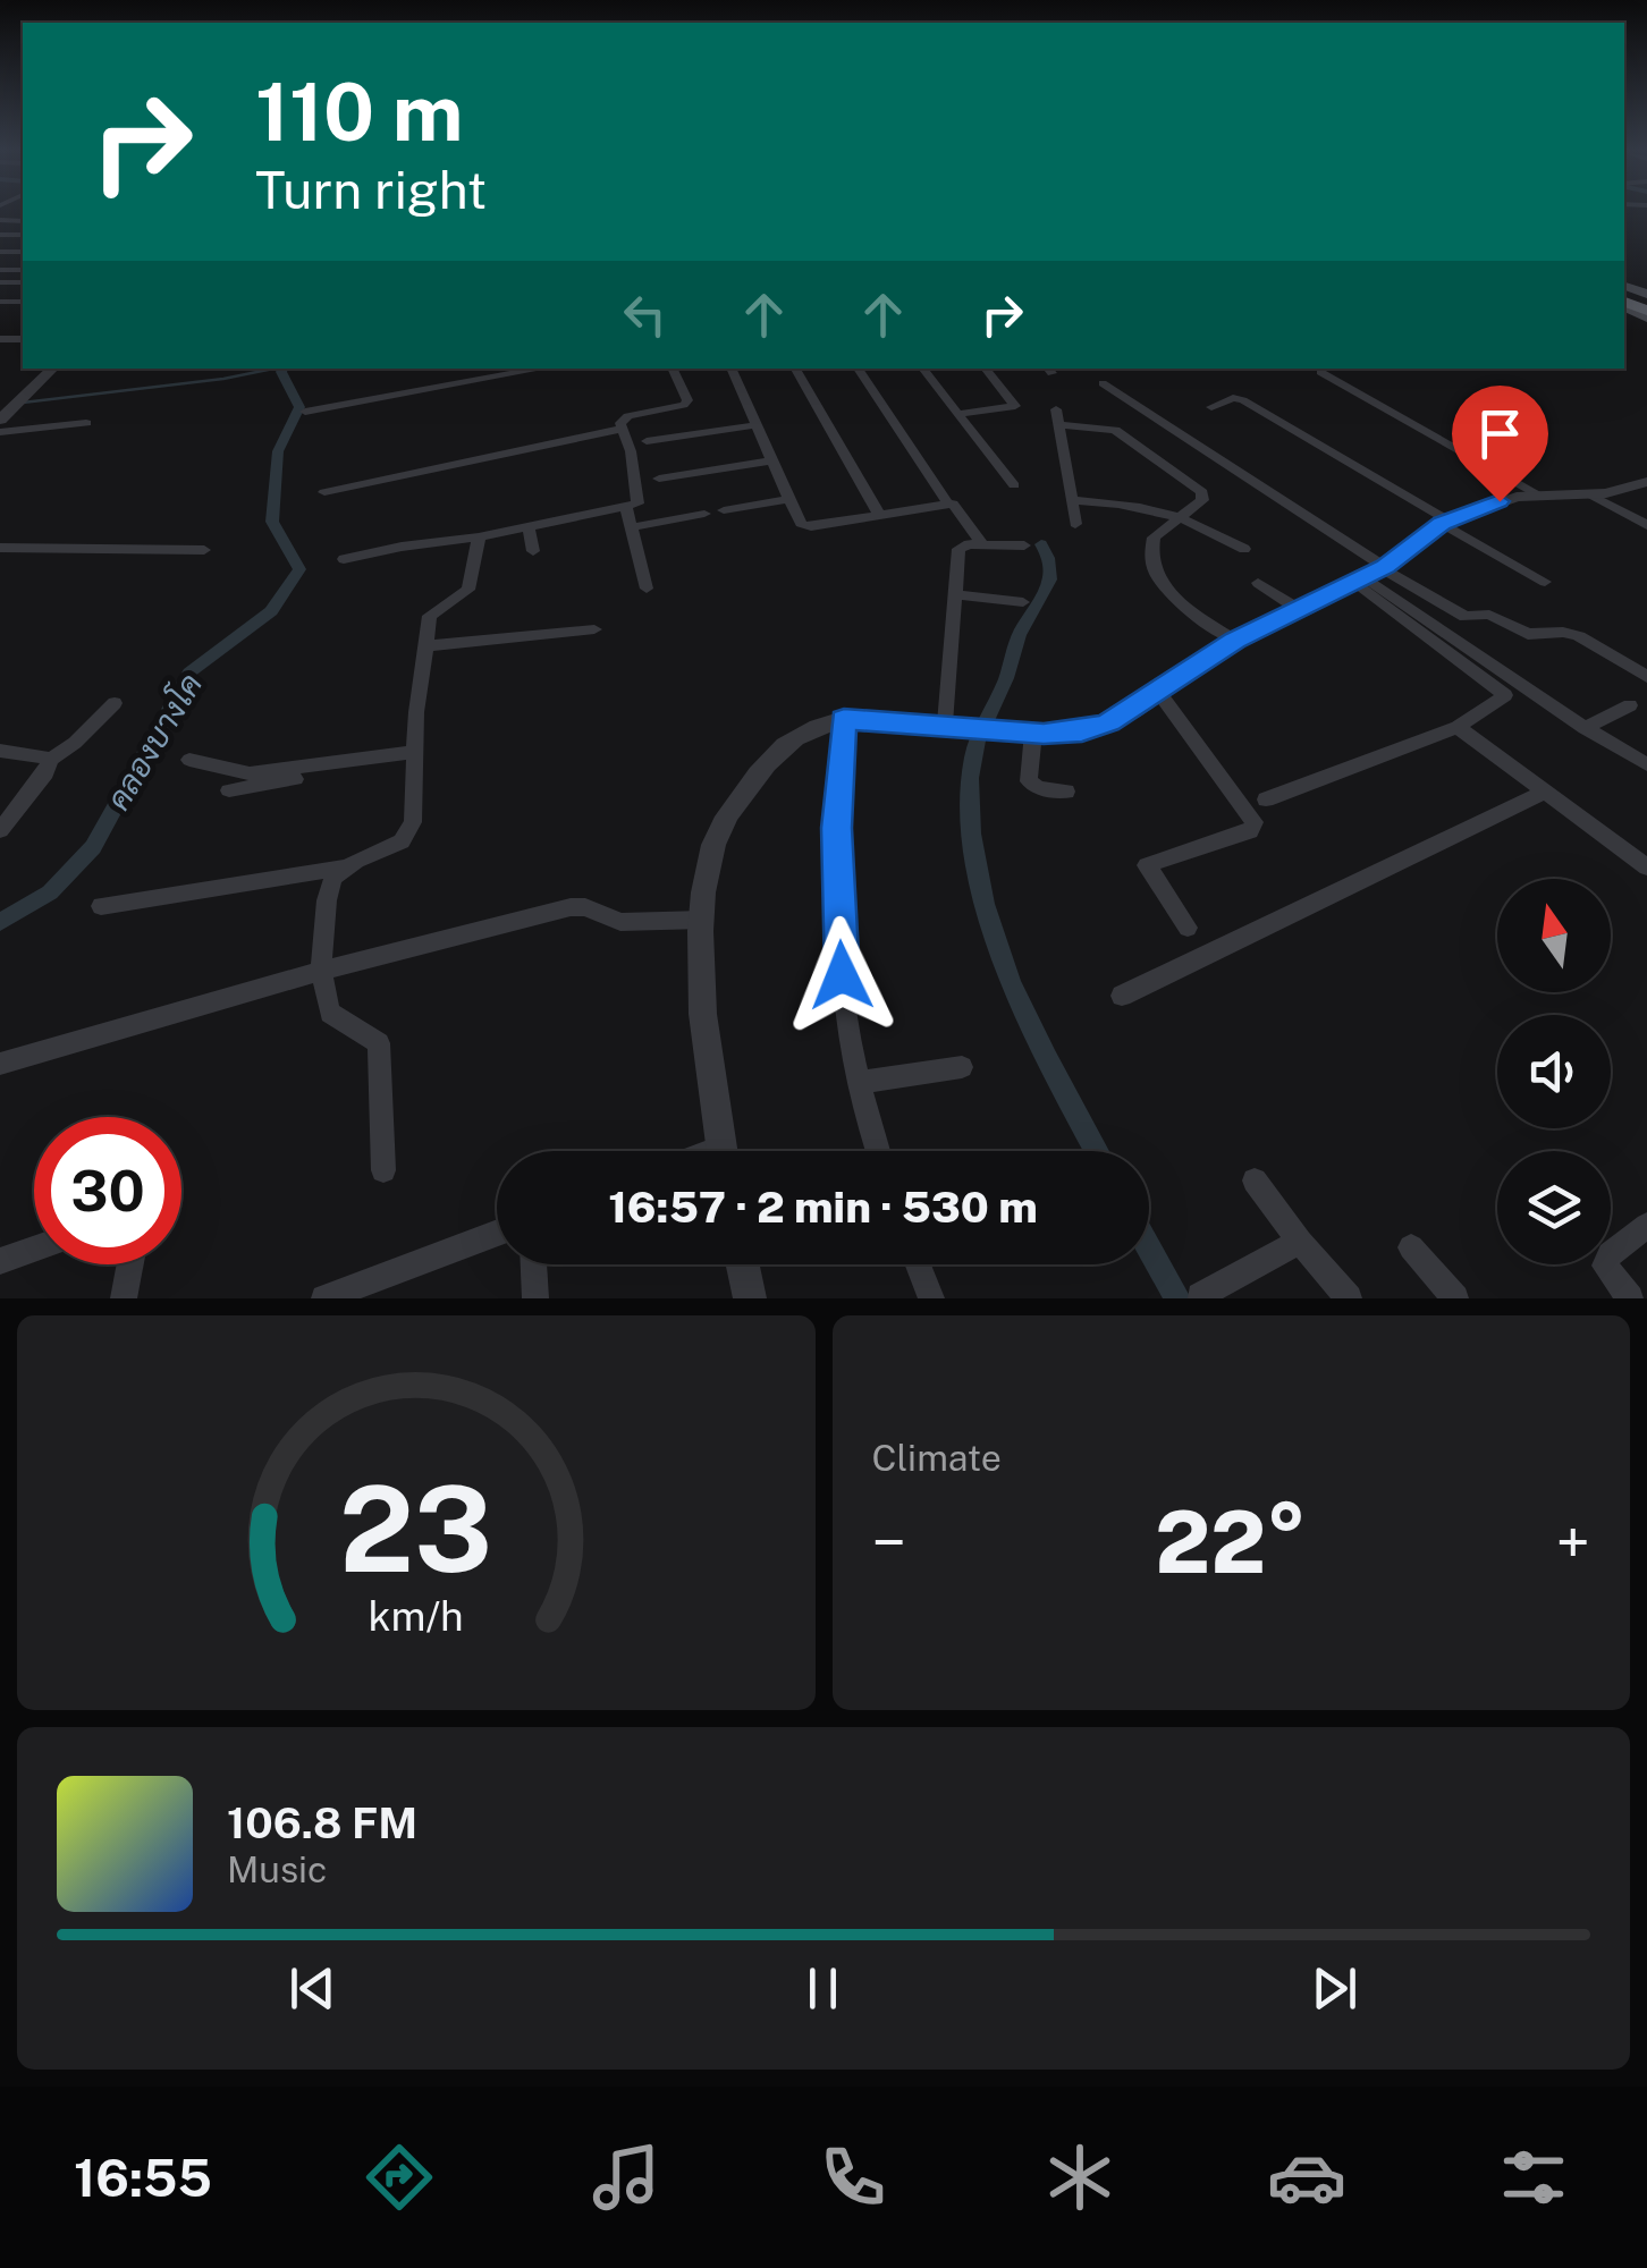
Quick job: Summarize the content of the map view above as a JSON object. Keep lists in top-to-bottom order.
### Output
{
  "water": ["คลองบางโค"],
  "north": "top",
  "page": {
    "turn": ["110 m", "Turn right"],
    "limit": "30",
    "trip": "16:57 · 2 min · 530 m",
    "tile": "Climate",
    "heat": ["−", "22°", "+"],
    "song": ["106.8 FM", "Music"],
    "tabs": "16:55",
    "gauge": ["23", "km/h"]
  }
}
